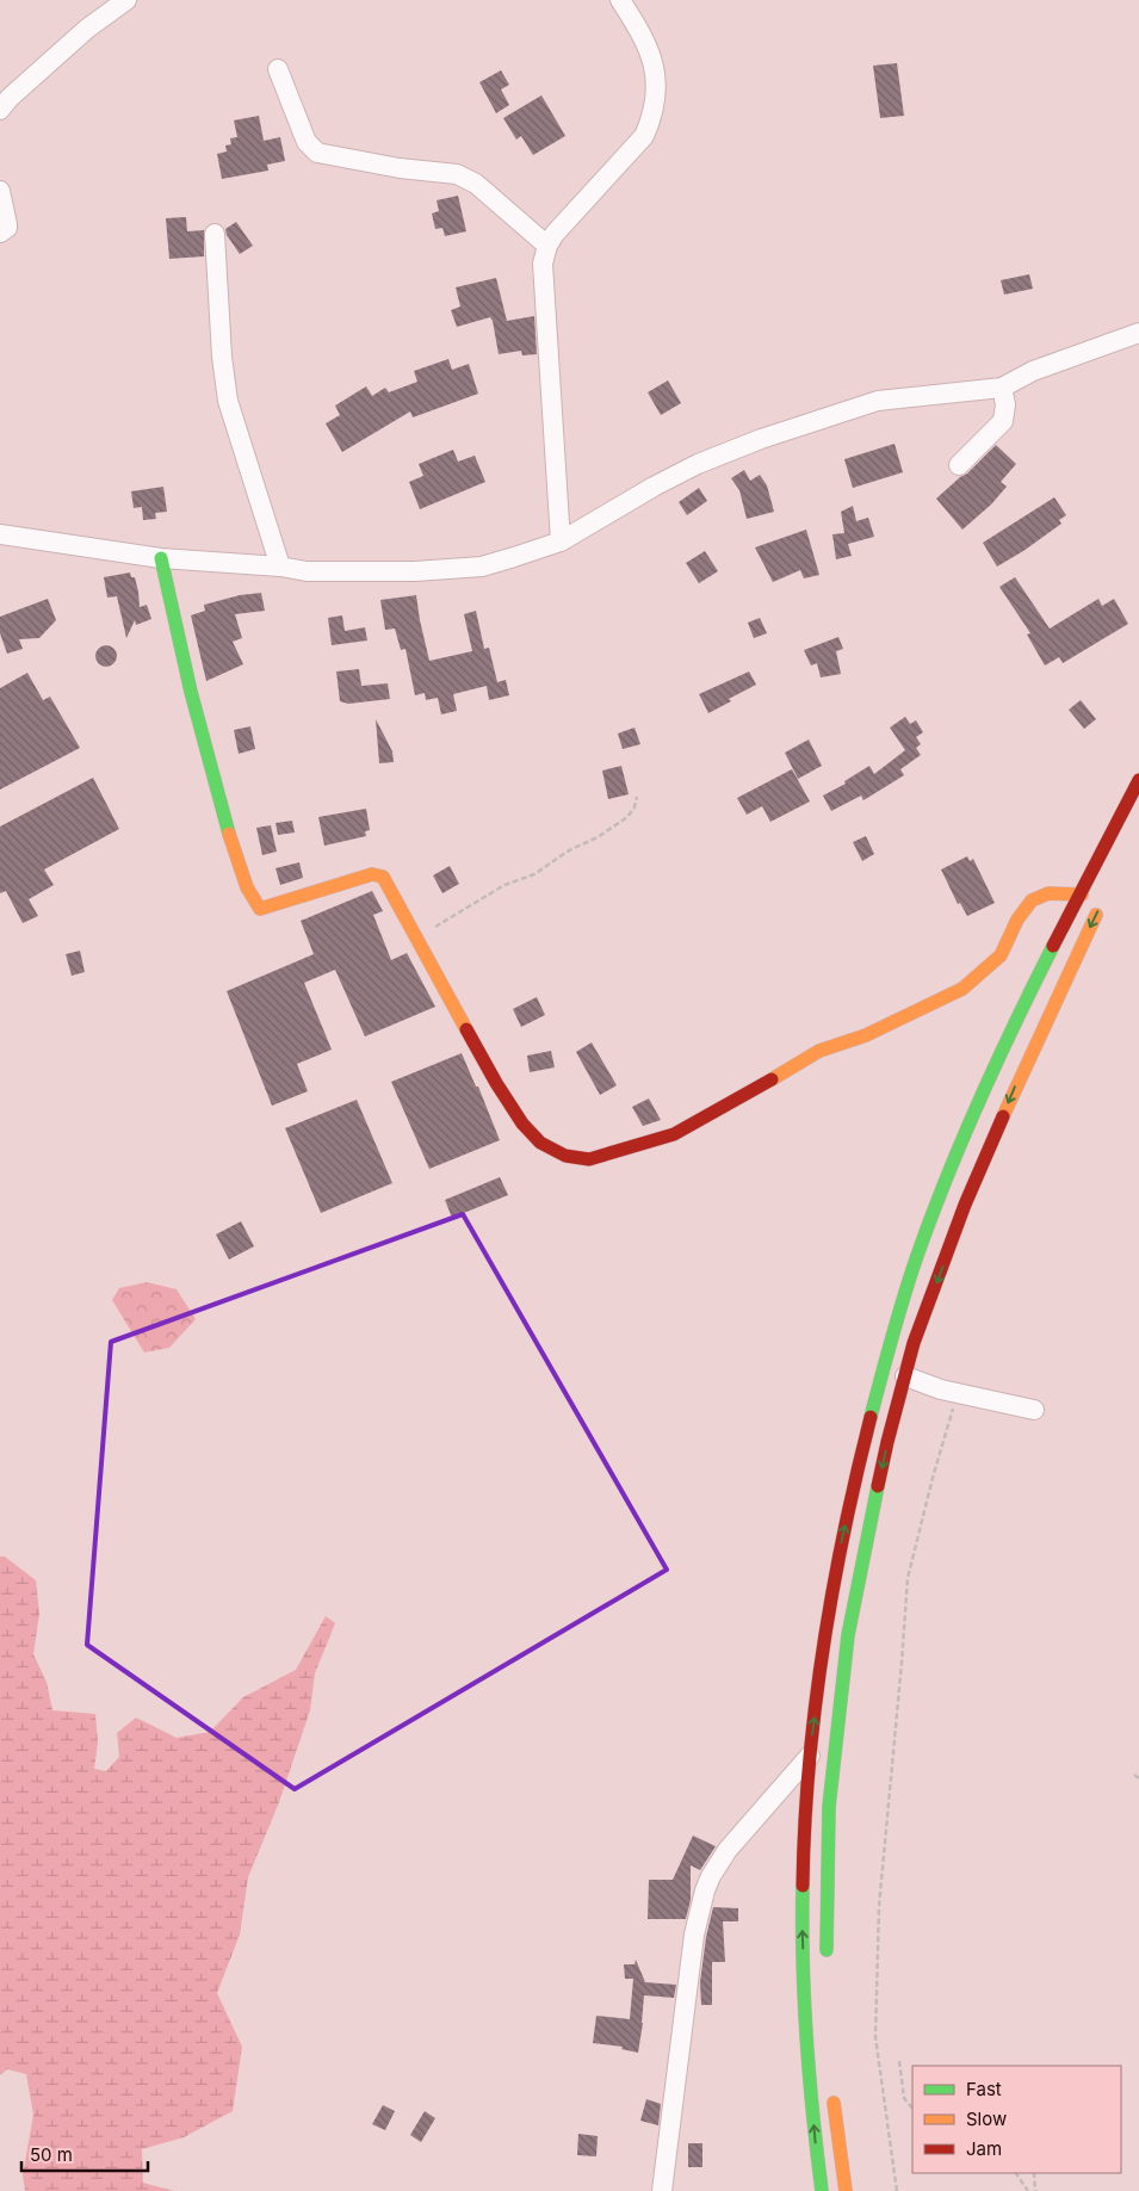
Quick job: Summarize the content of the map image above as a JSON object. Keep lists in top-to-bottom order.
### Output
{
  "legend": ["Fast", "Slow", "Jam"],
  "scale_bar": "50 m"
}
